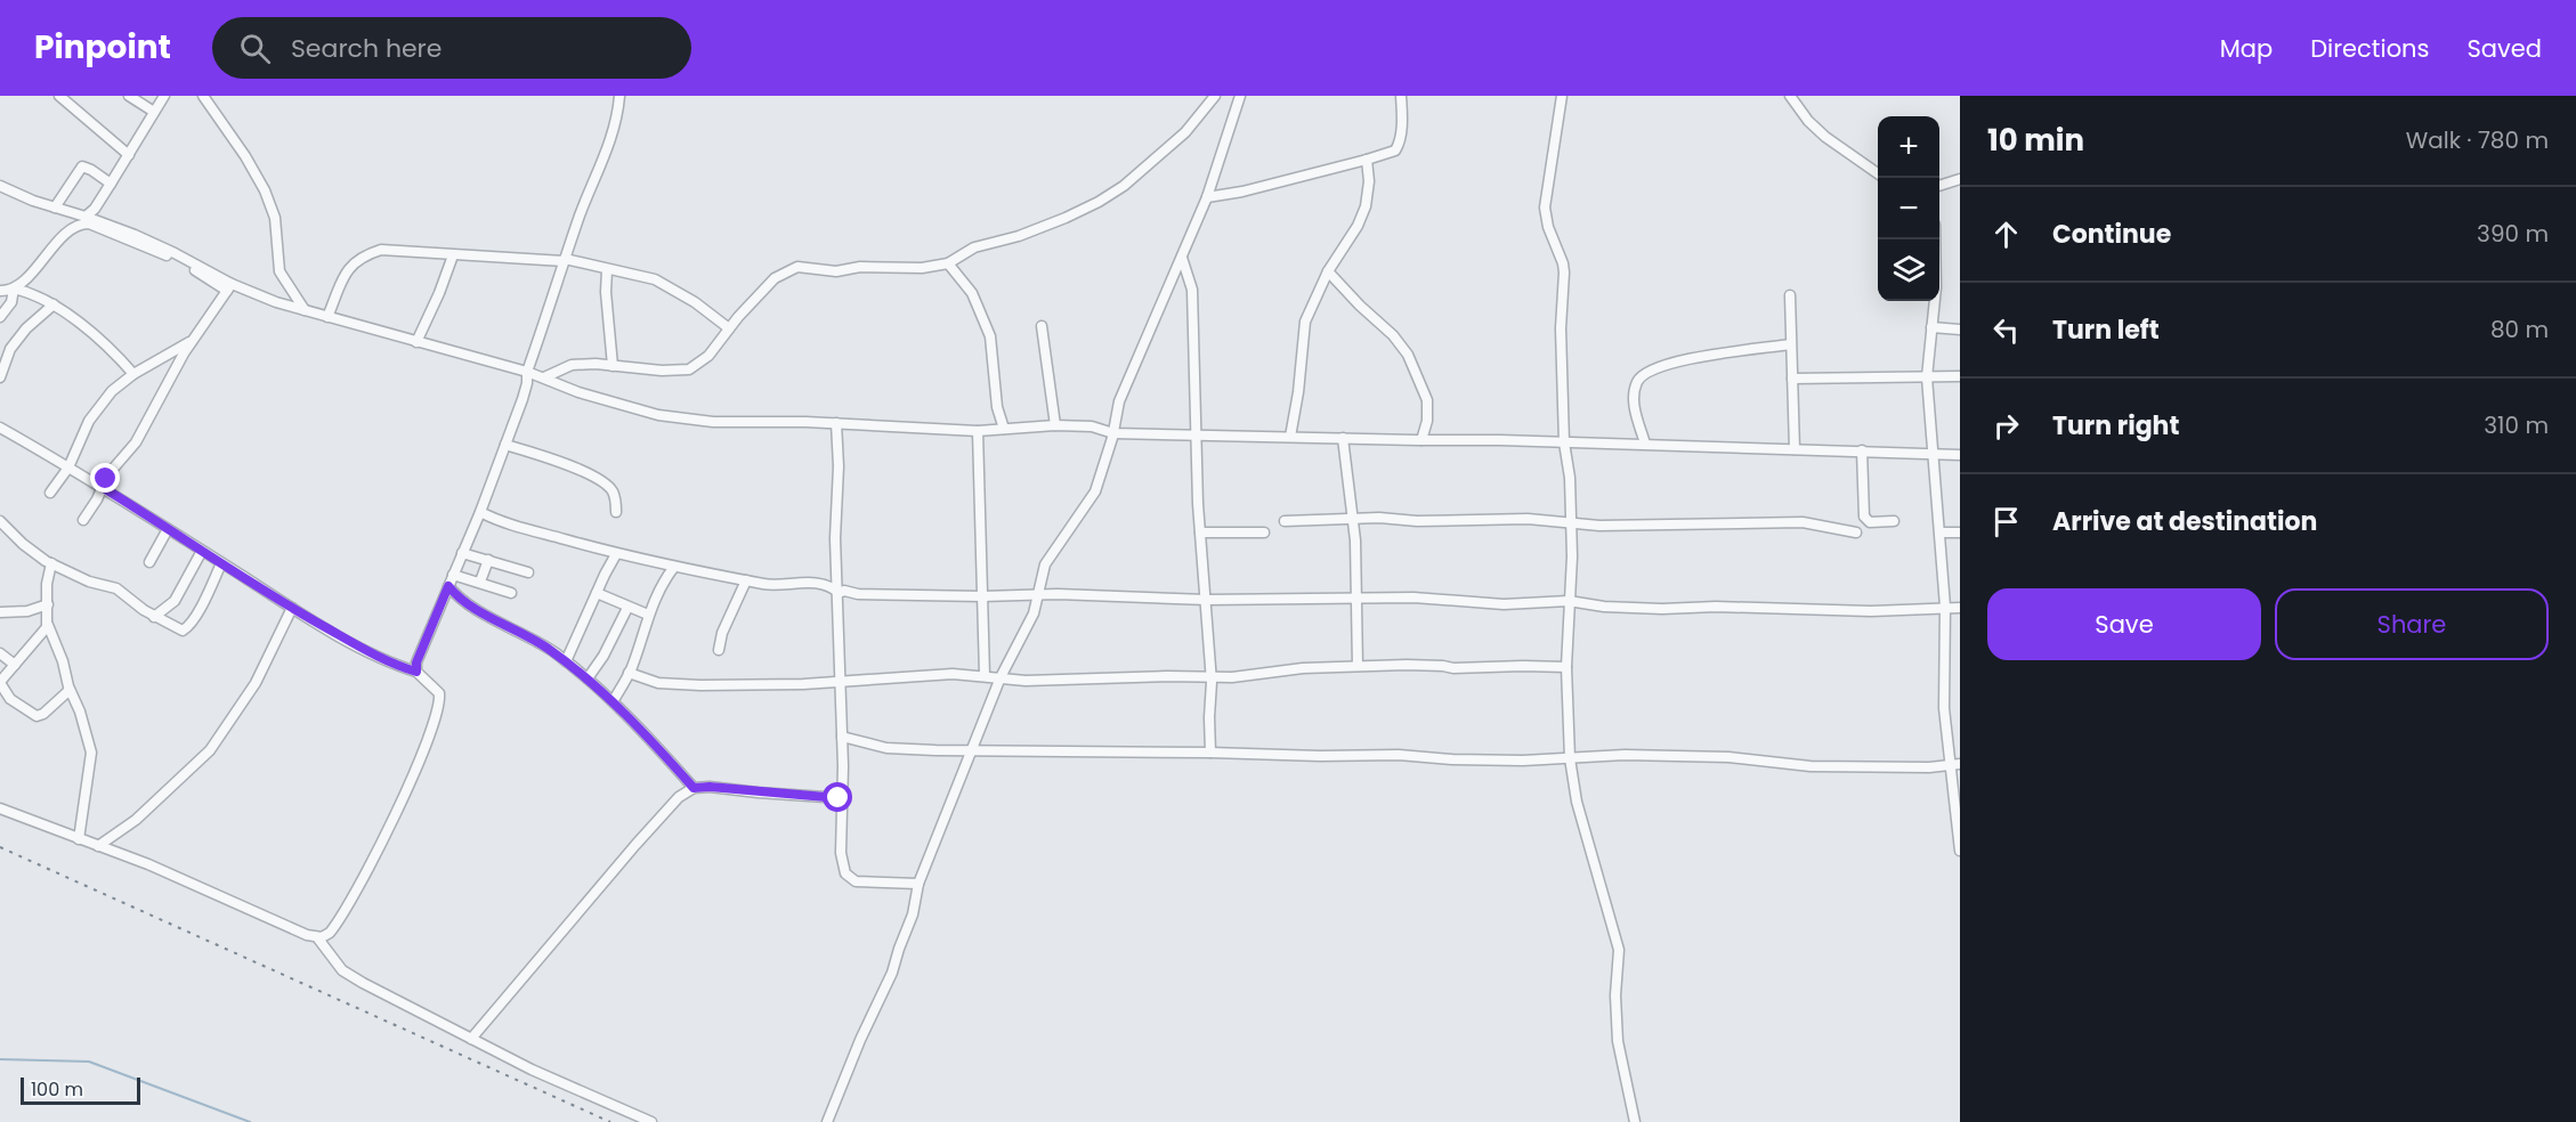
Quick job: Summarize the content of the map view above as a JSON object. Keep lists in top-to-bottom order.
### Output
{
  "scale_bar": "100 m",
  "page": {
    "header": "Pinpoint",
    "search": "Search here",
    "nav": ["Map", "Directions", "Saved"],
    "heading": ["10 min", "Walk · 780 m"],
    "map_buttons": ["+", "−"],
    "list": [
      ["Continue", "390 m"],
      ["Turn left", "80 m"],
      ["Turn right", "310 m"],
      "Arrive at destination"
    ],
    "buttons": ["Save", "Share"],
    "scale": "100 m"
  }
}
